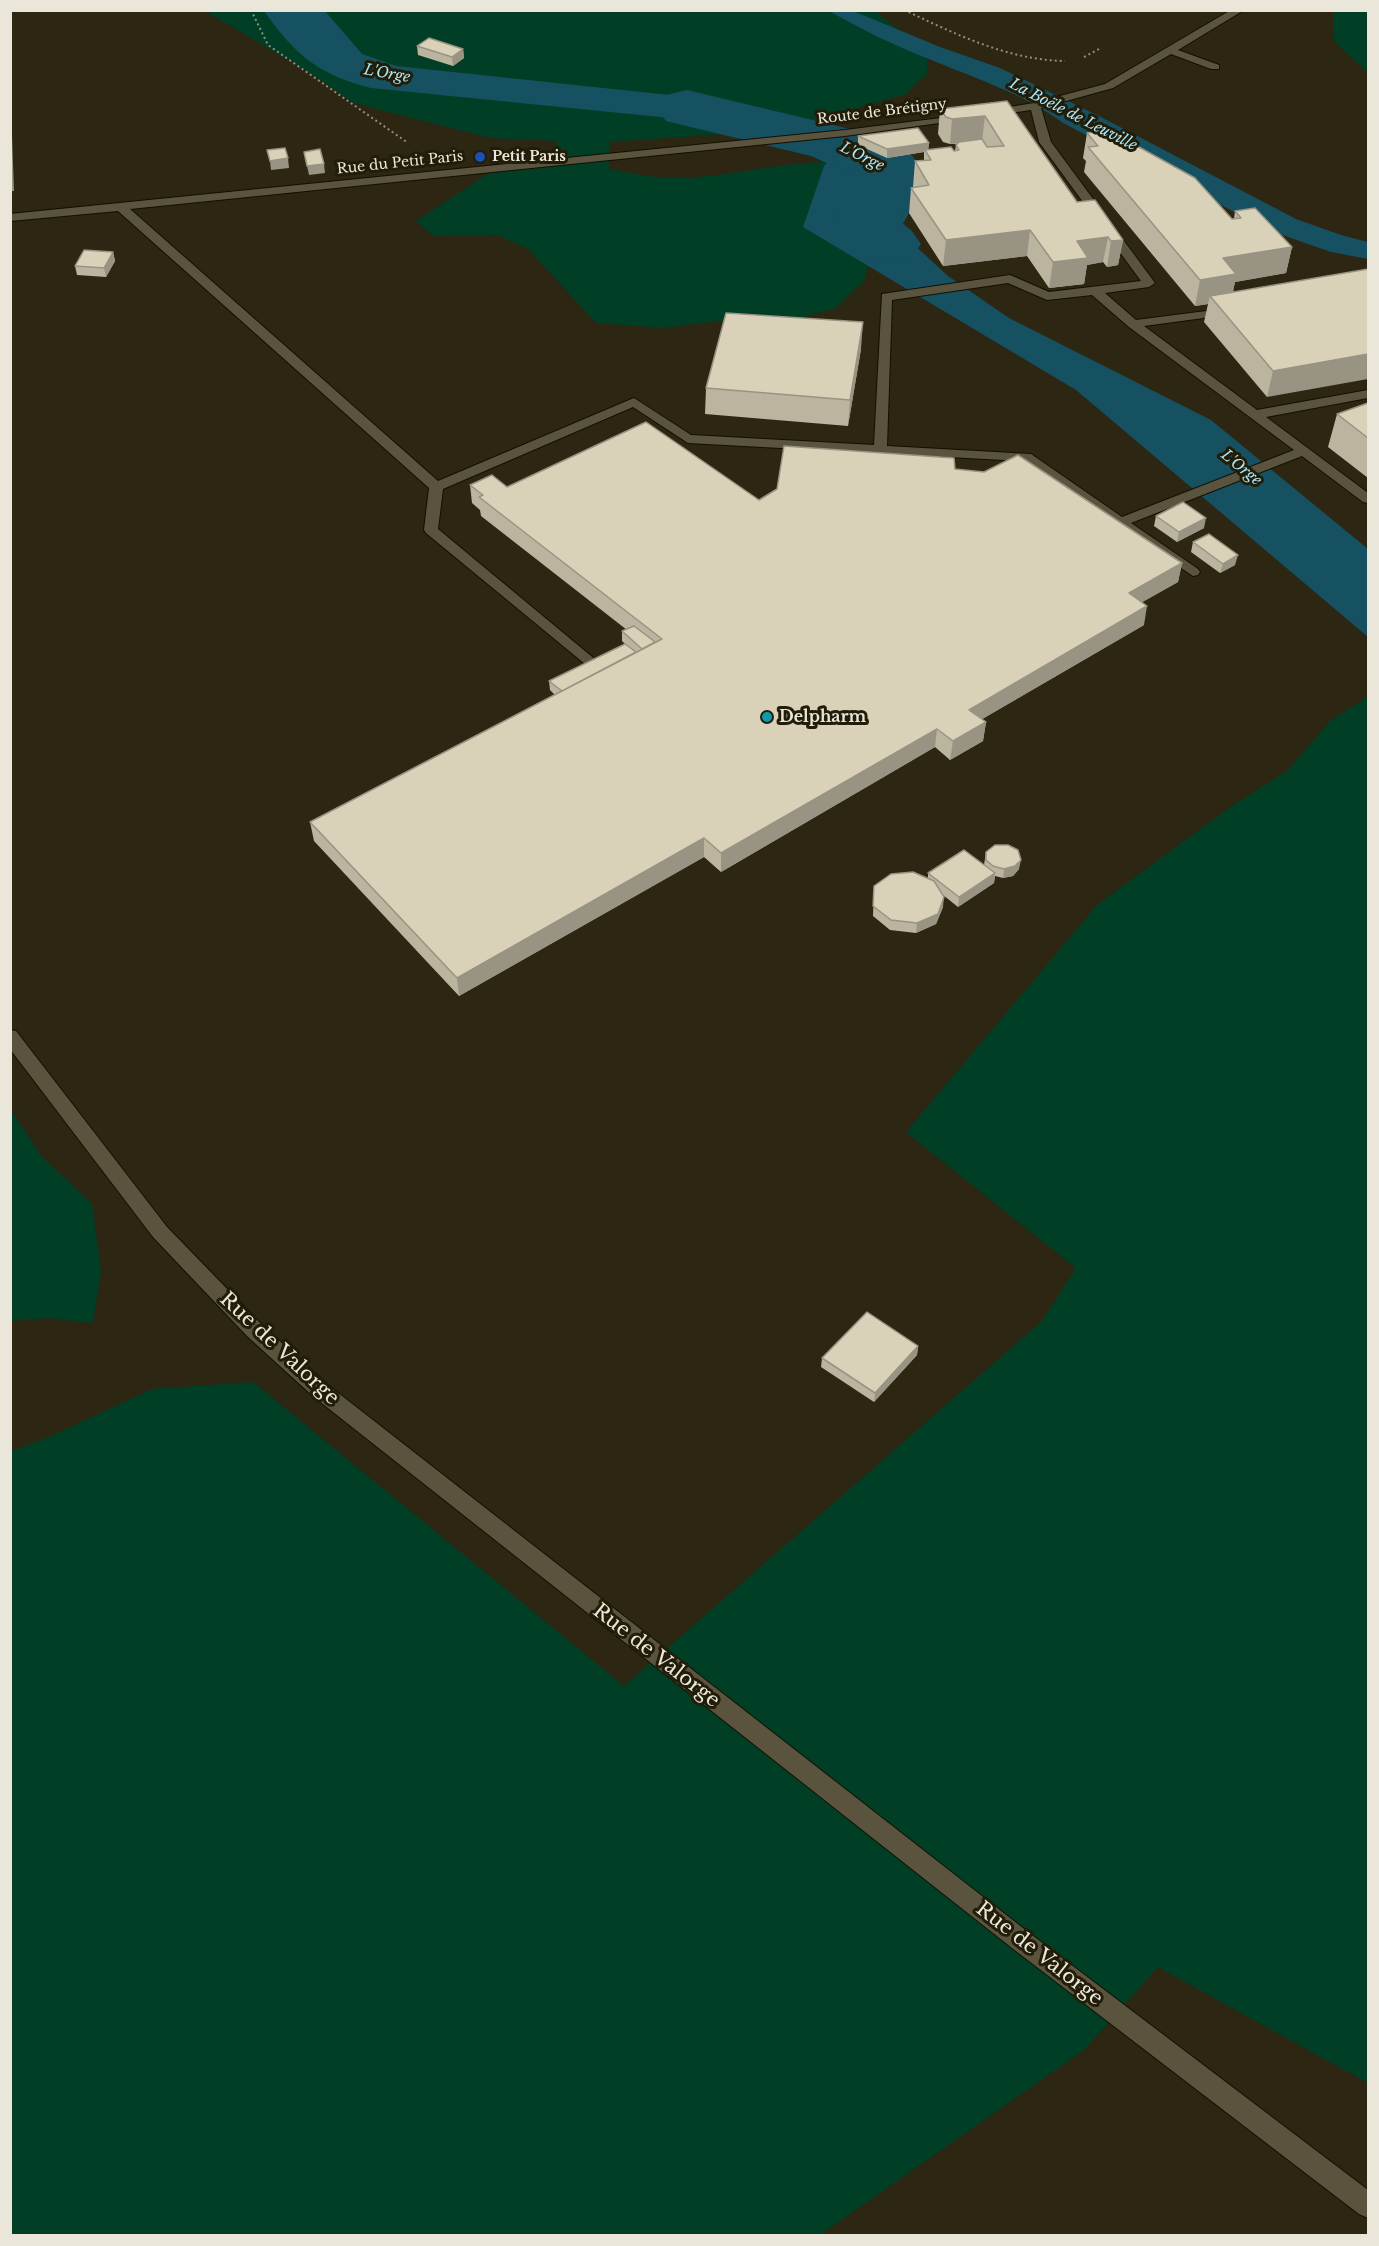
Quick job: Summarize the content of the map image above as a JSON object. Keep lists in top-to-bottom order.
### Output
{
  "streets": {
    "street": ["Route de Brétigny", "Rue du Petit Paris", "Rue de Valorge"]
  },
  "crossings": [
    ["Route de Brétigny", "Rue du Petit Paris"]
  ],
  "water": ["L'Orge", "La Boële de Leuville"],
  "places": ["Petit Paris", "Delpharm"]
}
